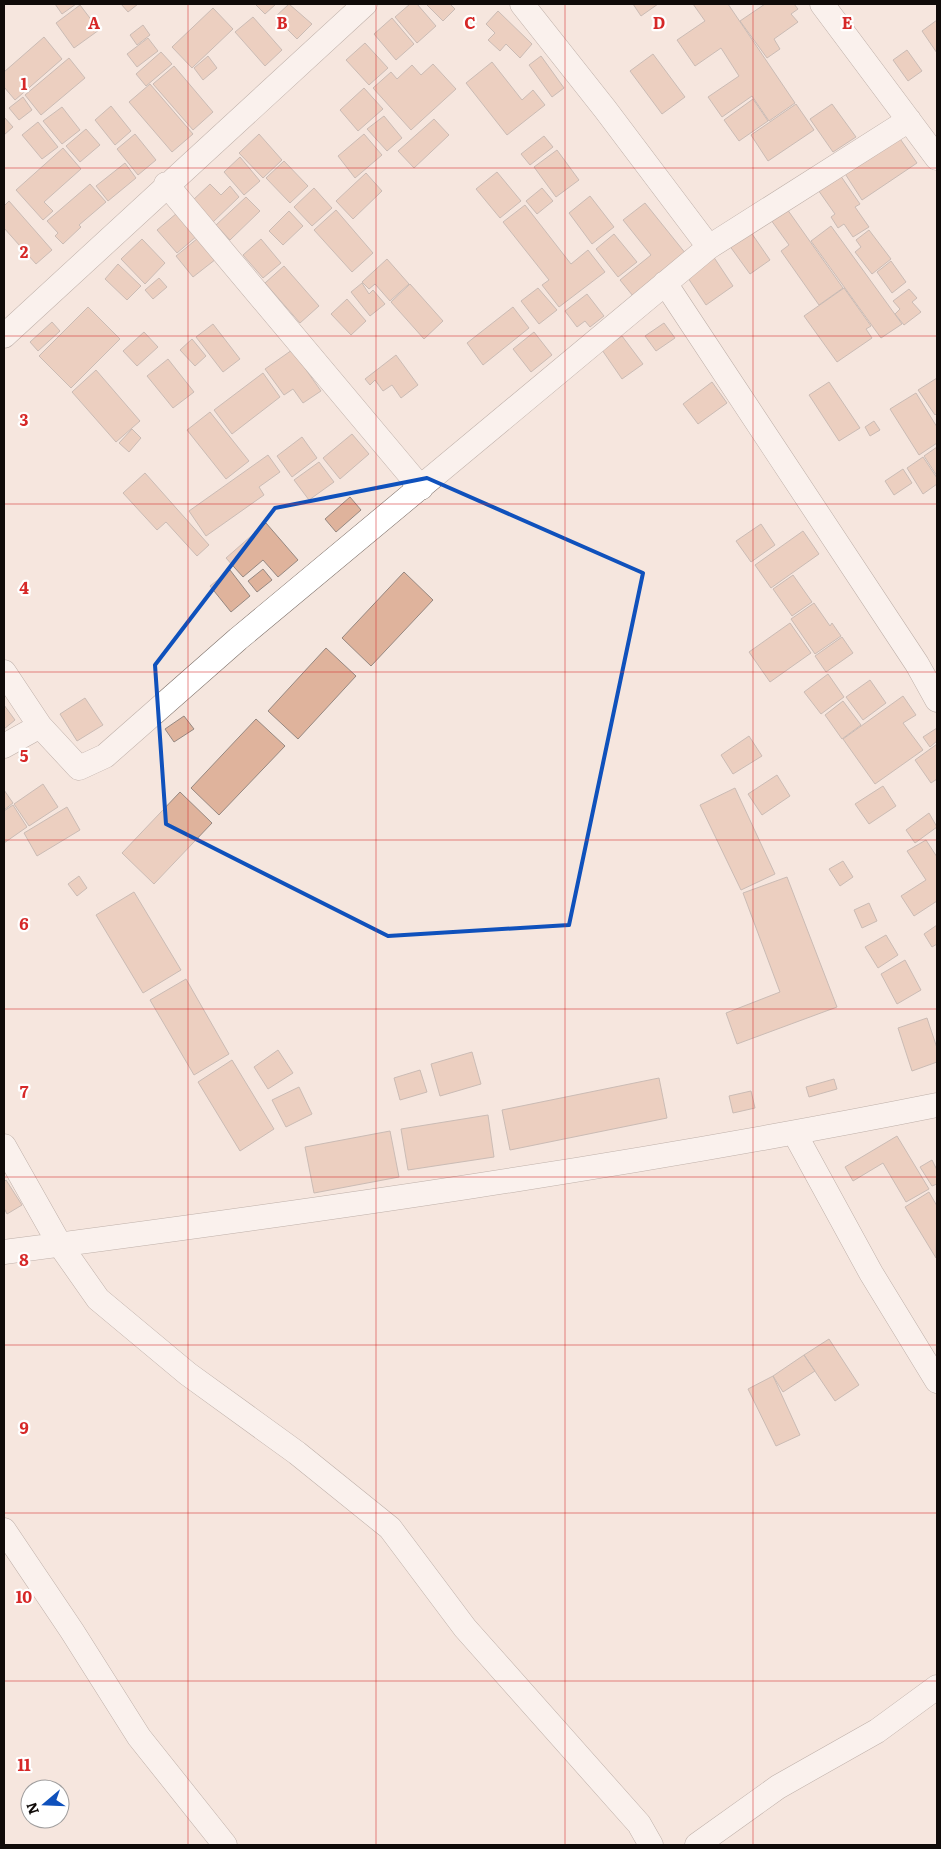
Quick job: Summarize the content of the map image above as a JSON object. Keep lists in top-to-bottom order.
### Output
{
  "north": "left",
  "grid": {
    "columns": [
      "A",
      "B",
      "C",
      "D",
      "E"
    ],
    "rows": [
      "1",
      "2",
      "3",
      "4",
      "5",
      "6",
      "7",
      "8",
      "9",
      "10",
      "11"
    ]
  }
}
